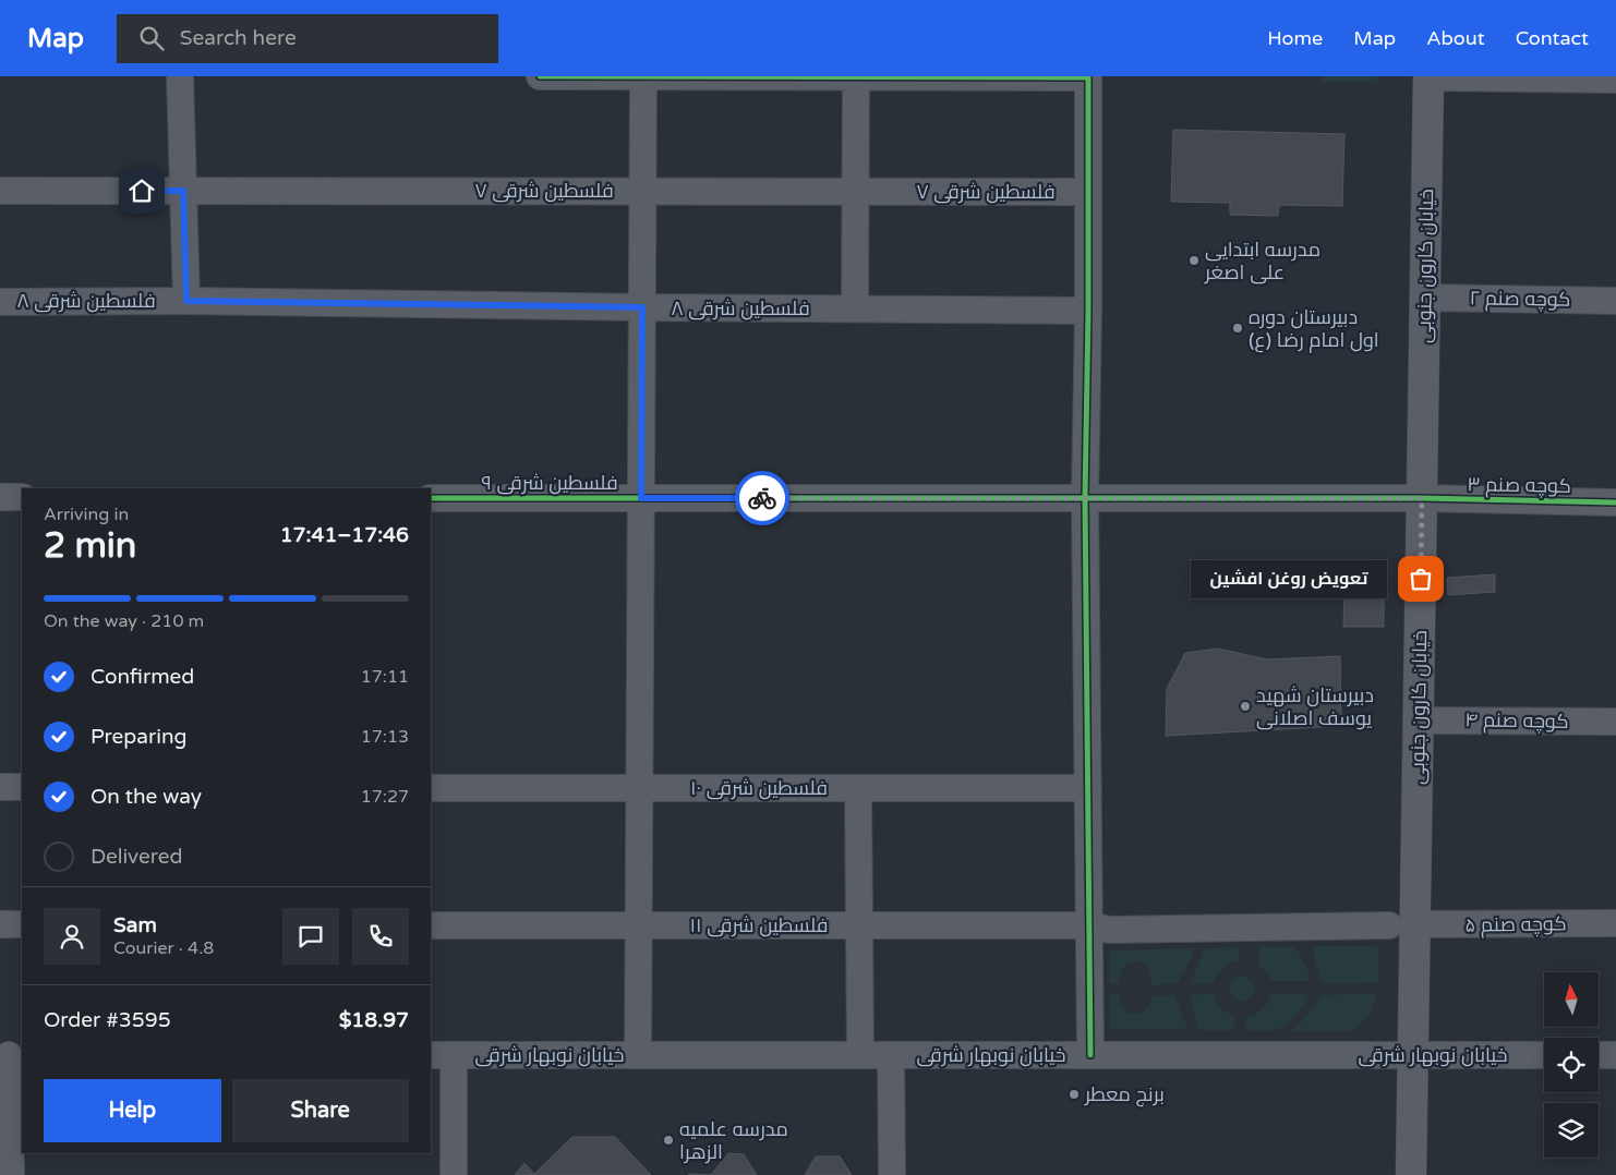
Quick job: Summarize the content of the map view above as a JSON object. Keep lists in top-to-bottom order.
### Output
{
  "streets": {
    "street": [
      "فلسطین شرقی ۷",
      "خیابان کارون جنوبی",
      "کوچه صنم ۲",
      "فلسطین شرقی ۸",
      "فلسطین شرقی ۹",
      "کوچه صنم ۳",
      "کوچه صنم ۴",
      "فلسطین شرقی ۱۰",
      "کوچه صنم ۵",
      "فلسطین شرقی ۱۱",
      "خیابان نوبهار شرقی"
    ]
  },
  "crossings": [
    ["خیابان کارون جنوبی", "کوچه صنم ۲"],
    ["خیابان کارون جنوبی", "فلسطین شرقی ۹"],
    ["خیابان کارون جنوبی", "کوچه صنم ۳"],
    ["خیابان کارون جنوبی", "کوچه صنم ۴"],
    ["خیابان کارون جنوبی", "کوچه صنم ۵"],
    ["خیابان کارون جنوبی", "خیابان نوبهار شرقی"],
    ["فلسطین شرقی ۹", "کوچه صنم ۳"],
    ["کوچه صنم ۵", "فلسطین شرقی ۱۱"]
  ],
  "places": [
    "مدرسه ابتدایی علی اصغر",
    "دبیرستان دوره اول امام رضا (ع)",
    "تعویض روغن افشین",
    "دبیرستان شهید یوسف اصلانی",
    "برنج معطر",
    "مدرسه علمیه الزهرا"
  ],
  "north": "top",
  "page": {
    "header": "Map",
    "search": "Search here",
    "nav": [
      "Home",
      "Map",
      "About",
      "Contact"
    ],
    "heading": ["2 min", "Arriving in", "17:41–17:46"],
    "panel": [
      "Sam",
      "Courier · 4.8",
      "Order #3595",
      "$18.97"
    ],
    "bubble": "تعویض روغن افشین",
    "bar": "On the way · 210 m",
    "list": [
      ["Confirmed", "17:11"],
      ["Preparing", "17:13"],
      ["On the way", "17:27"],
      "Delivered"
    ],
    "buttons": ["Help", "Share"]
  }
}
